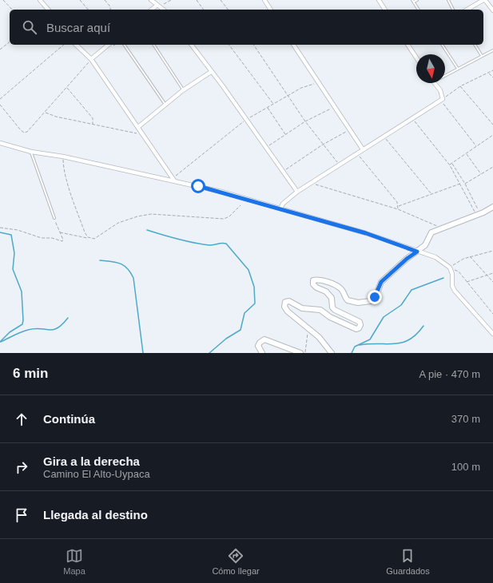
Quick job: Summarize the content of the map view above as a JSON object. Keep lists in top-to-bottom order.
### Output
{
  "north": "bottom",
  "page": {
    "search": "Buscar aquí",
    "heading": ["6 min", "A pie · 470 m"],
    "list": [
      ["Continúa", "370 m"],
      ["Gira a la derecha", "Camino El Alto-Uypaca", "100 m"],
      "Llegada al destino"
    ],
    "nav": ["Mapa", "Cómo llegar", "Guardados"]
  }
}
